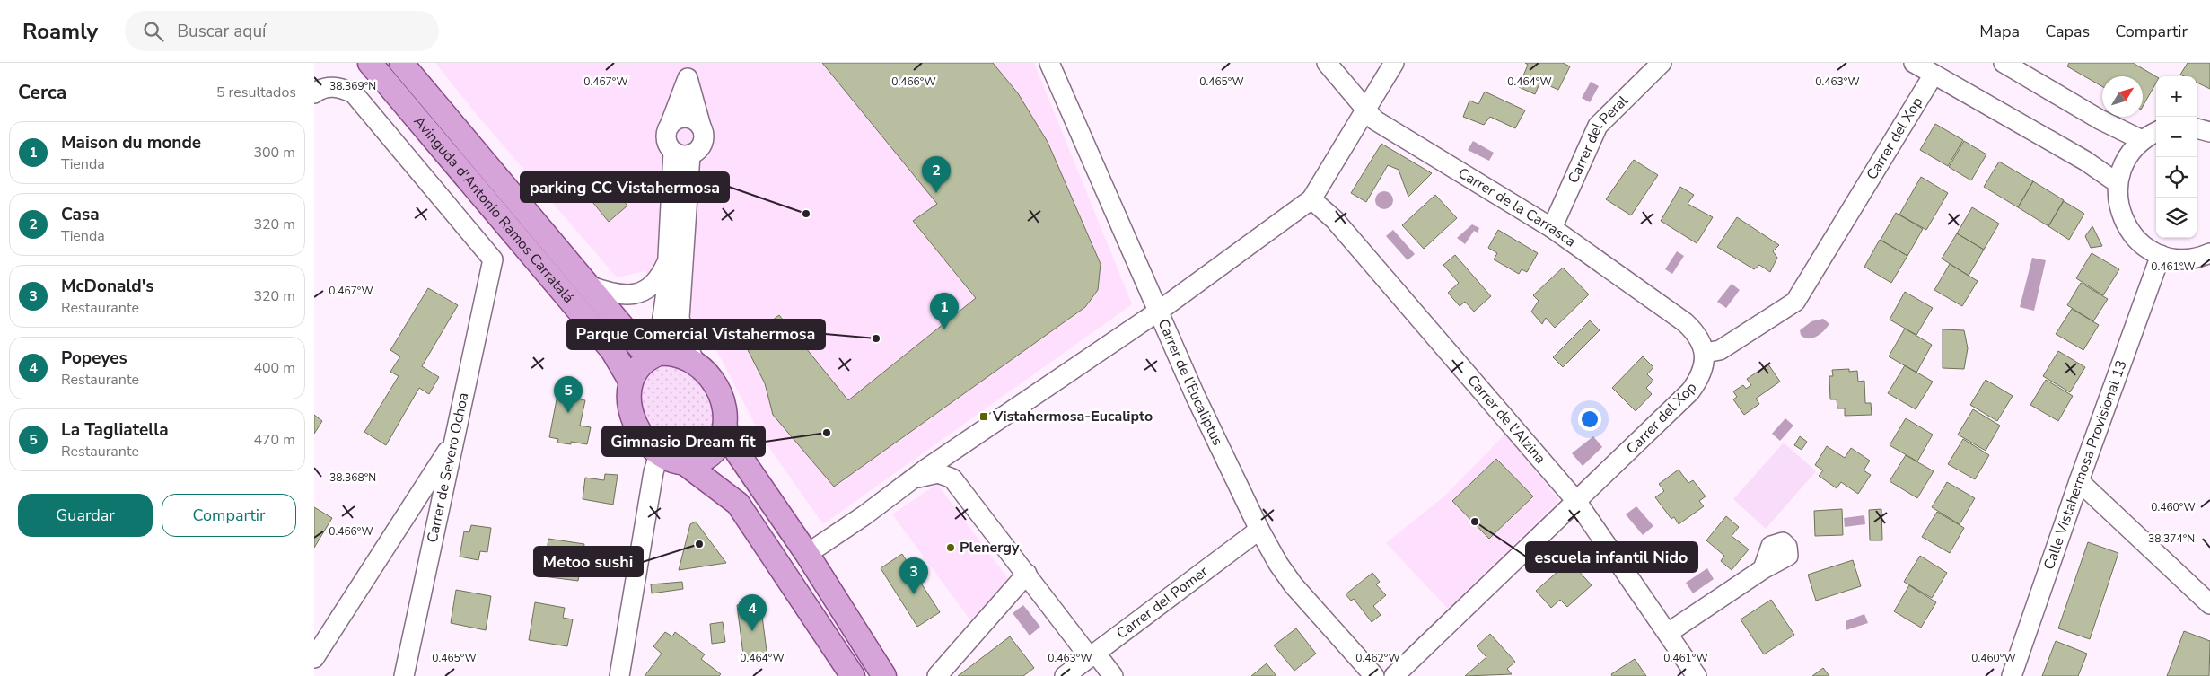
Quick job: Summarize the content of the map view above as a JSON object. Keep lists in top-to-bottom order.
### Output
{
  "streets": {
    "main road": ["Avinguda d'Antonio Ramos Carratalá"],
    "street": [
      "Carrer del Xop",
      "Carrer del Peral",
      "Carrer de la Carrasca",
      "Carrer de l'Eucaliptus",
      "Carrer de l'Alzina",
      "Calle Vistahermosa Provisional 13",
      "Carrer de Severo Ochoa",
      "Carrer del Pomer"
    ]
  },
  "crossings": [
    ["Carrer del Xop", "Carrer de la Carrasca"],
    ["Carrer del Xop", "Carrer de l'Alzina"],
    ["Carrer del Peral", "Carrer de la Carrasca"],
    ["Carrer de l'Eucaliptus", "Carrer del Pomer"]
  ],
  "places": {
    "other": [
      "parking CC Vistahermosa",
      "Parque Comercial Vistahermosa",
      "Gimnasio Dream fit",
      "escuela infantil Nido",
      "Metoo sushi",
      "Plenergy"
    ],
    "transit": ["Vistahermosa-Eucalipto"]
  },
  "north": "top right",
  "page": {
    "header": "Roamly",
    "search": "Buscar aquí",
    "nav": ["Mapa", "Capas", "Compartir"],
    "heading": ["Cerca", "5 resultados"],
    "map_buttons": ["+", "−"],
    "list": [
      {
        "mark": "1",
        "name": "Maison du monde",
        "note": "Tienda",
        "value": "300 m"
      },
      {
        "mark": "2",
        "name": "Casa",
        "note": "Tienda",
        "value": "320 m"
      },
      {
        "mark": "3",
        "name": "McDonald's",
        "note": "Restaurante",
        "value": "320 m"
      },
      {
        "mark": "4",
        "name": "Popeyes",
        "note": "Restaurante",
        "value": "400 m"
      },
      {
        "mark": "5",
        "name": "La Tagliatella",
        "note": "Restaurante",
        "value": "470 m"
      }
    ],
    "pins": [
      "2",
      "1",
      "5",
      "3",
      "4"
    ],
    "buttons": ["Guardar", "Compartir"]
  },
  "coordinates": [
    "0.467°W",
    "0.466°W",
    "0.465°W",
    "0.464°W",
    "0.463°W",
    "38.369°N",
    "0.461°W",
    "38.368°N",
    "0.460°W",
    "38.374°N",
    "0.462°W"
  ]
}
